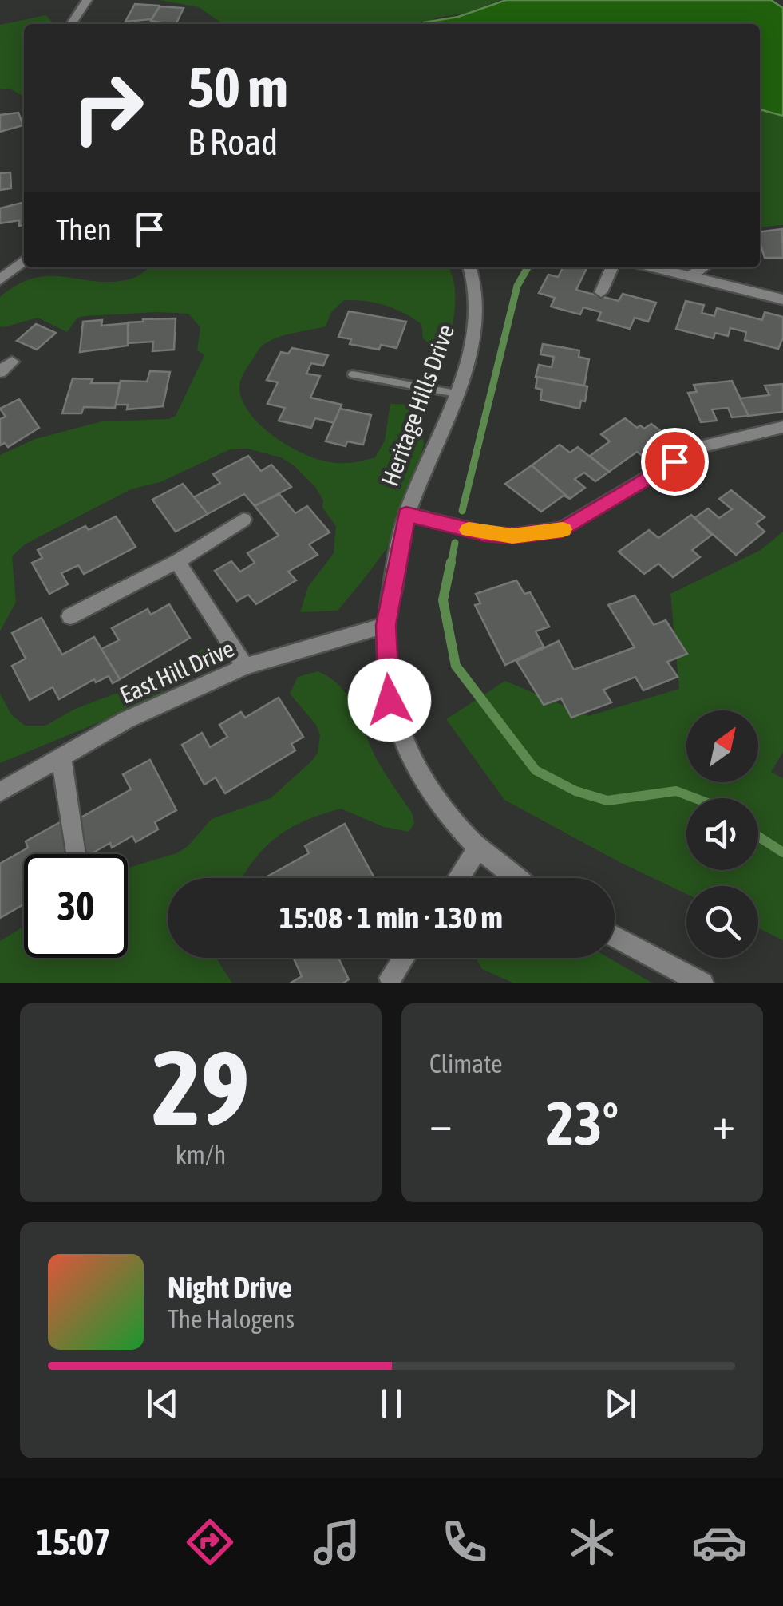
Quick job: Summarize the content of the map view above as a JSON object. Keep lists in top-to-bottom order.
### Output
{
  "streets": {
    "street": ["Heritage Hills Drive", "East Hill Drive"]
  },
  "crossings": [
    ["Heritage Hills Drive", "East Hill Drive"]
  ],
  "north": "top right",
  "page": {
    "turn": ["50 m", "B Road"],
    "then": "Then",
    "limit": "30",
    "trip": "15:08 · 1 min · 130 m",
    "tile": [
      ["29", "km/h"],
      "Climate"
    ],
    "heat": ["−", "23°", "+"],
    "song": ["Night Drive", "The Halogens"],
    "tabs": "15:07"
  }
}
